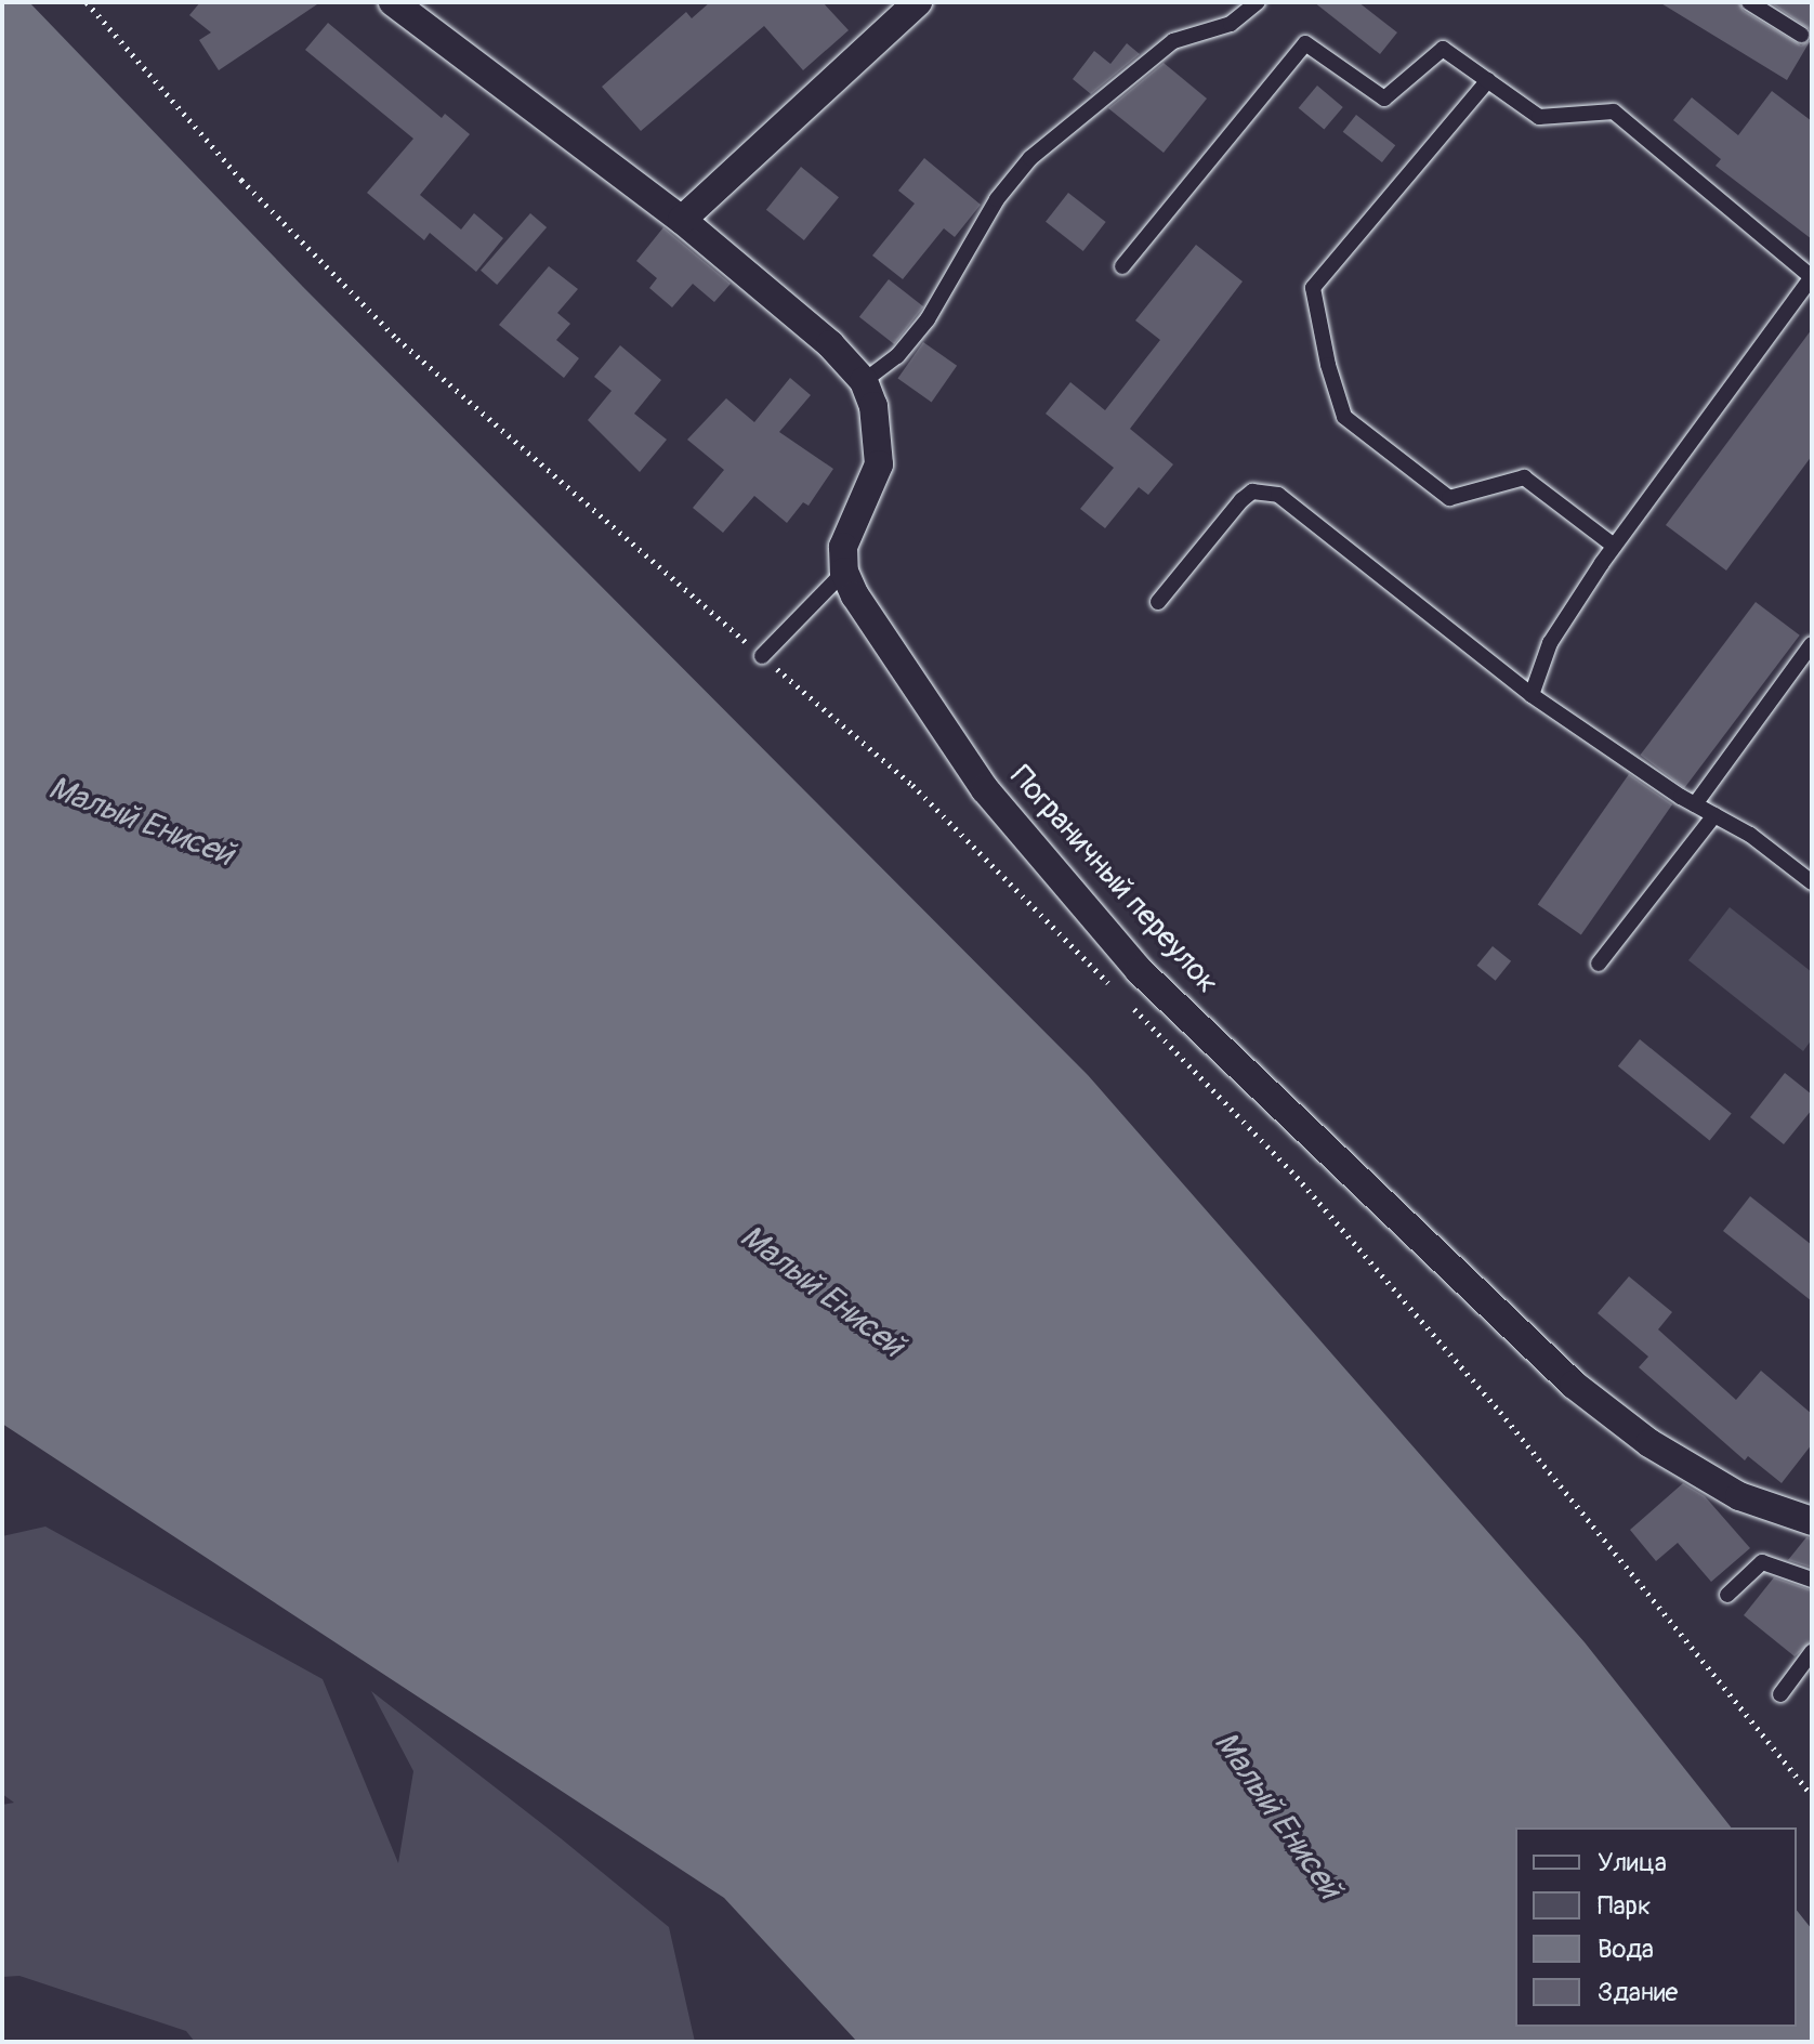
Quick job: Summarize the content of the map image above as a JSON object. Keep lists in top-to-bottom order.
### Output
{
  "streets": {
    "street": ["Пограничный переулок"]
  },
  "water": ["Малый Енисей"],
  "legend": [
    "Улица",
    "Парк",
    "Вода",
    "Здание"
  ]
}
